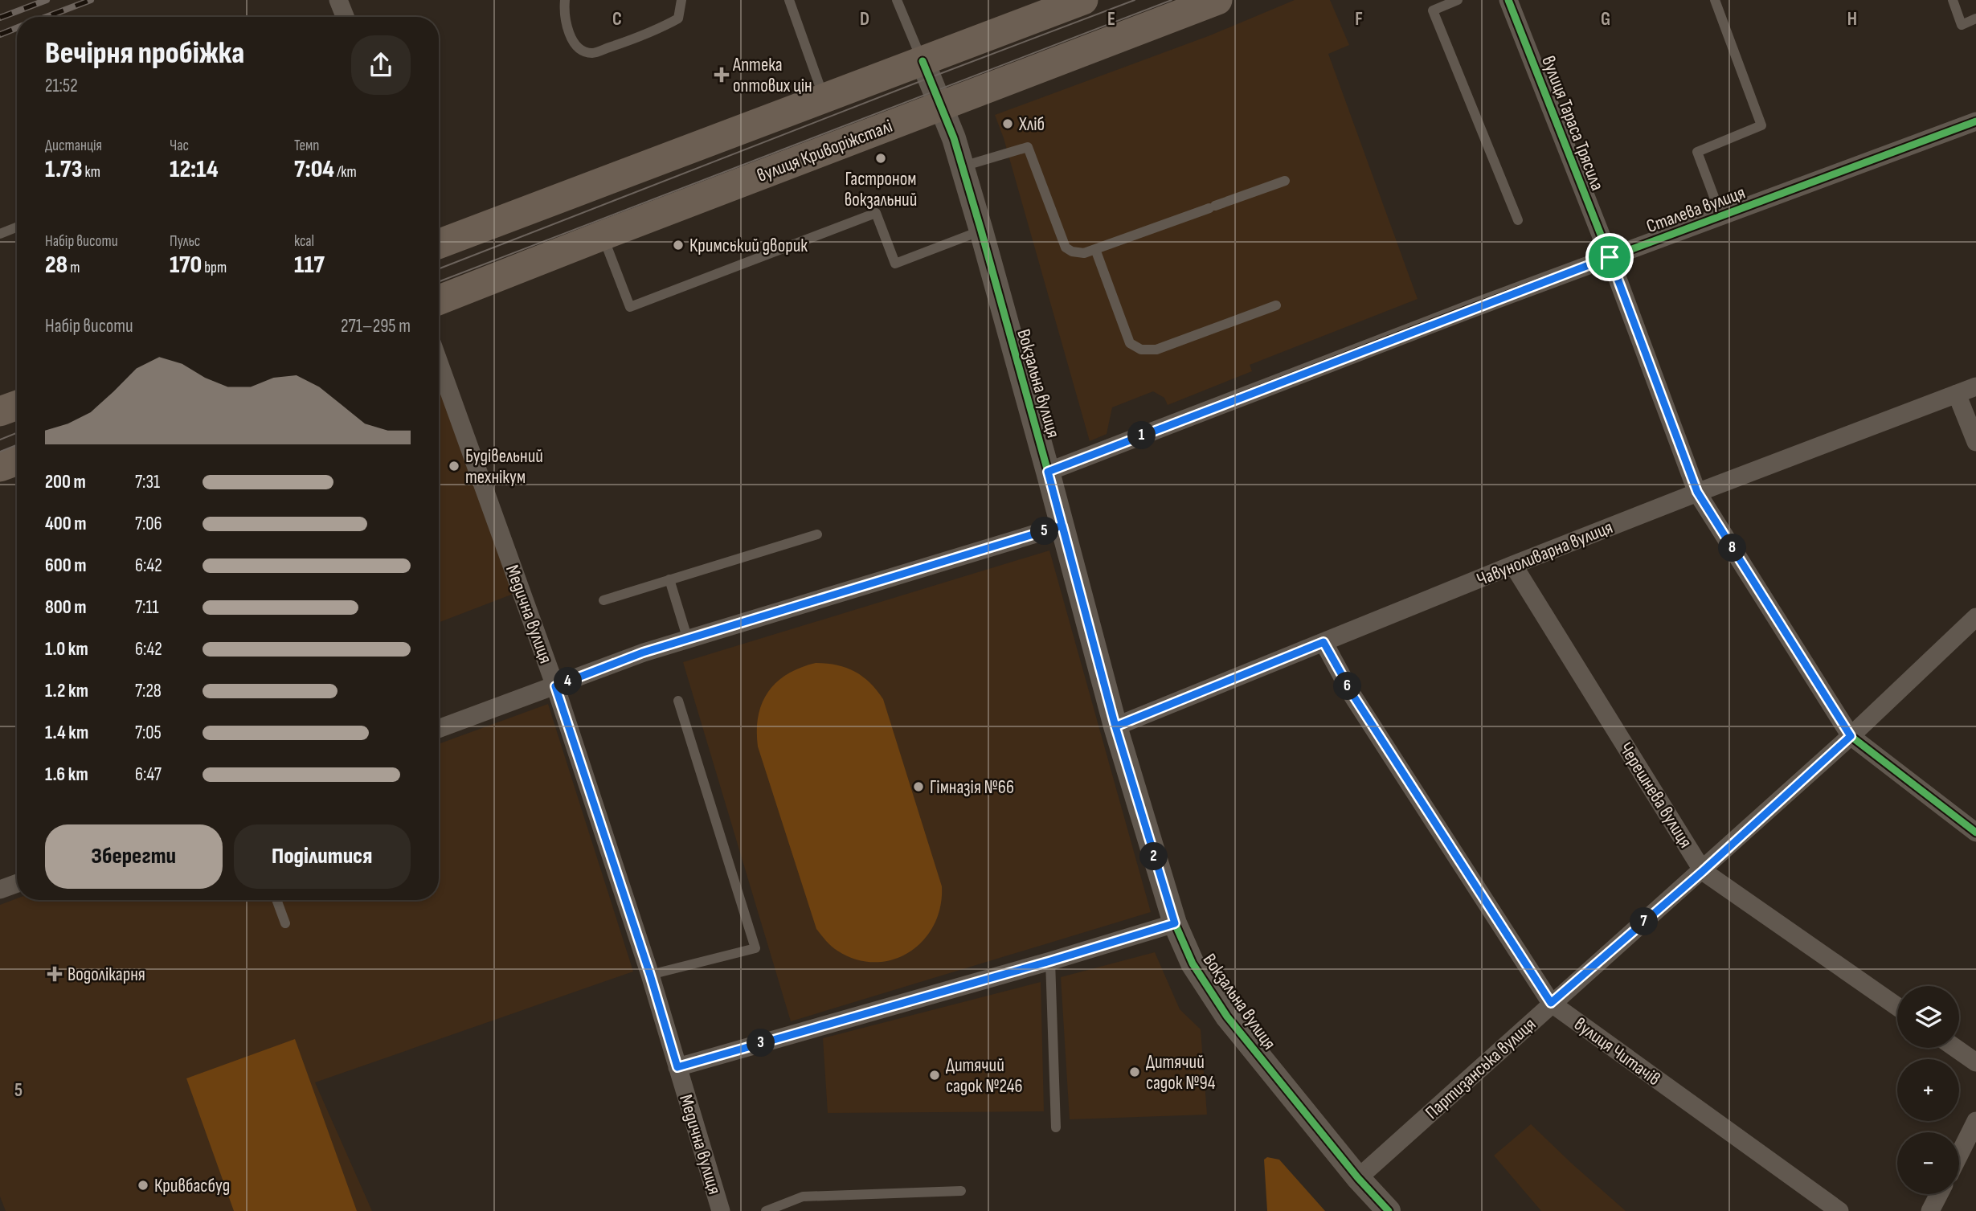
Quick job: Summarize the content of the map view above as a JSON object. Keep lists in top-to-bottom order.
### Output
{
  "streets": {
    "main road": ["вулиця Криворіжсталі"],
    "street": [
      "вулиця Тараса Трясила",
      "Сталева вулиця",
      "Вокзальна вулиця",
      "Чавуноливарна вулиця",
      "Медична вулиця",
      "Черешнева вулиця",
      "вулиця Читачів",
      "Партизанська вулиця"
    ]
  },
  "crossings": [
    ["вулиця Тараса Трясила", "Сталева вулиця"],
    ["вулиця Тараса Трясила", "Чавуноливарна вулиця"],
    ["вулиця Тараса Трясила", "Партизанська вулиця"],
    ["вулиця Криворіжсталі", "Вокзальна вулиця"],
    ["Сталева вулиця", "Вокзальна вулиця"],
    ["Вокзальна вулиця", "Чавуноливарна вулиця"],
    ["Вокзальна вулиця", "Партизанська вулиця"],
    ["Чавуноливарна вулиця", "Черешнева вулиця"],
    ["Чавуноливарна вулиця", "вулиця Читачів"],
    ["Черешнева вулиця", "Партизанська вулиця"],
    ["вулиця Читачів", "Партизанська вулиця"]
  ],
  "places": {
    "health": ["Аптека оптових цін", "Водолікарня"],
    "other": [
      "Хліб",
      "Гастроном вокзальний",
      "Кримський дворик",
      "Будівельний технікум",
      "Гімназія №66",
      "Дитячий садок №94",
      "Дитячий садок №246",
      "Кривбасбуд"
    ]
  },
  "page": {
    "heading": ["Вечірня пробіжка", "21:52"],
    "stats": [
      ["Дистанція", "1.73 km"],
      ["Час", "12:14"],
      ["Темп", "7:04 /km"],
      ["Набір висоти", "28 m"],
      ["Пульс", "170 bpm"],
      ["kcal", "117"]
    ],
    "chart": ["Набір висоти", "271–295 m"],
    "pins": [
      "1",
      "5",
      "8",
      "4",
      "6",
      "2",
      "7",
      "3"
    ],
    "list": [
      {
        "name": "200 m",
        "note": "7:31"
      },
      {
        "name": "400 m",
        "note": "7:06"
      },
      {
        "name": "600 m",
        "note": "6:42"
      },
      {
        "name": "800 m",
        "note": "7:11"
      },
      {
        "name": "1.0 km",
        "note": "6:42"
      },
      {
        "name": "1.2 km",
        "note": "7:28"
      },
      {
        "name": "1.4 km",
        "note": "7:05"
      },
      {
        "name": "1.6 km",
        "note": "6:47"
      }
    ],
    "buttons": ["Зберегти", "Поділитися"],
    "map_buttons": ["+", "−"]
  },
  "grid": {
    "columns": [
      "C",
      "D",
      "E",
      "F",
      "G",
      "H"
    ],
    "rows": ["5"]
  }
}
